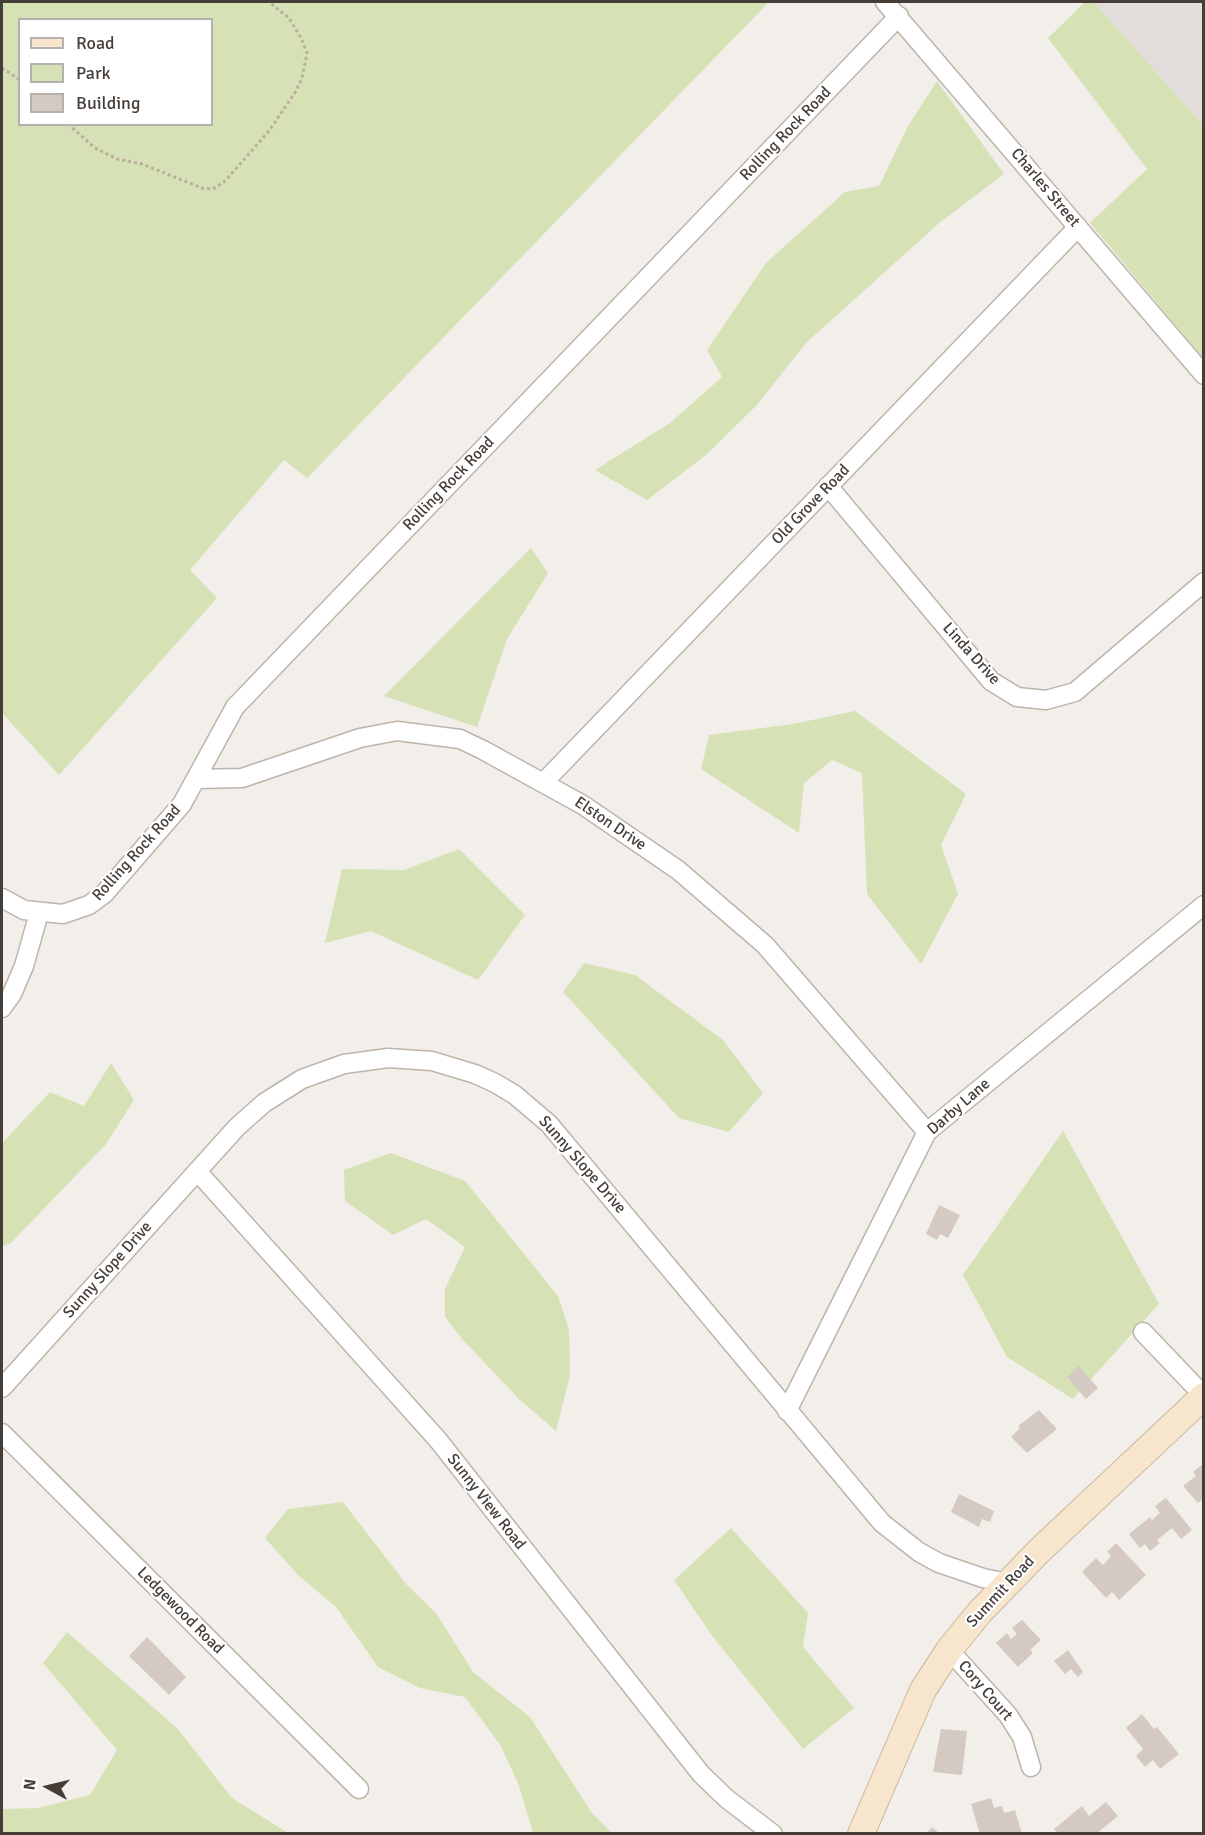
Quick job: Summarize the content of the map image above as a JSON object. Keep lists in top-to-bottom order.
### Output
{
  "streets": {
    "main road": ["Summit Road"],
    "street": [
      "Rolling Rock Road",
      "Charles Street",
      "Old Grove Road",
      "Linda Drive",
      "Elston Drive",
      "Darby Lane",
      "Sunny Slope Drive",
      "Sunny View Road",
      "Ledgewood Road",
      "Cory Court"
    ]
  },
  "crossings": [
    ["Rolling Rock Road", "Charles Street"],
    ["Rolling Rock Road", "Elston Drive"],
    ["Charles Street", "Old Grove Road"],
    ["Old Grove Road", "Linda Drive"],
    ["Old Grove Road", "Elston Drive"],
    ["Elston Drive", "Darby Lane"],
    ["Darby Lane", "Sunny Slope Drive"],
    ["Sunny Slope Drive", "Sunny View Road"],
    ["Sunny Slope Drive", "Summit Road"],
    ["Summit Road", "Cory Court"]
  ],
  "legend": ["Road", "Park", "Building"],
  "north": "left"
}
